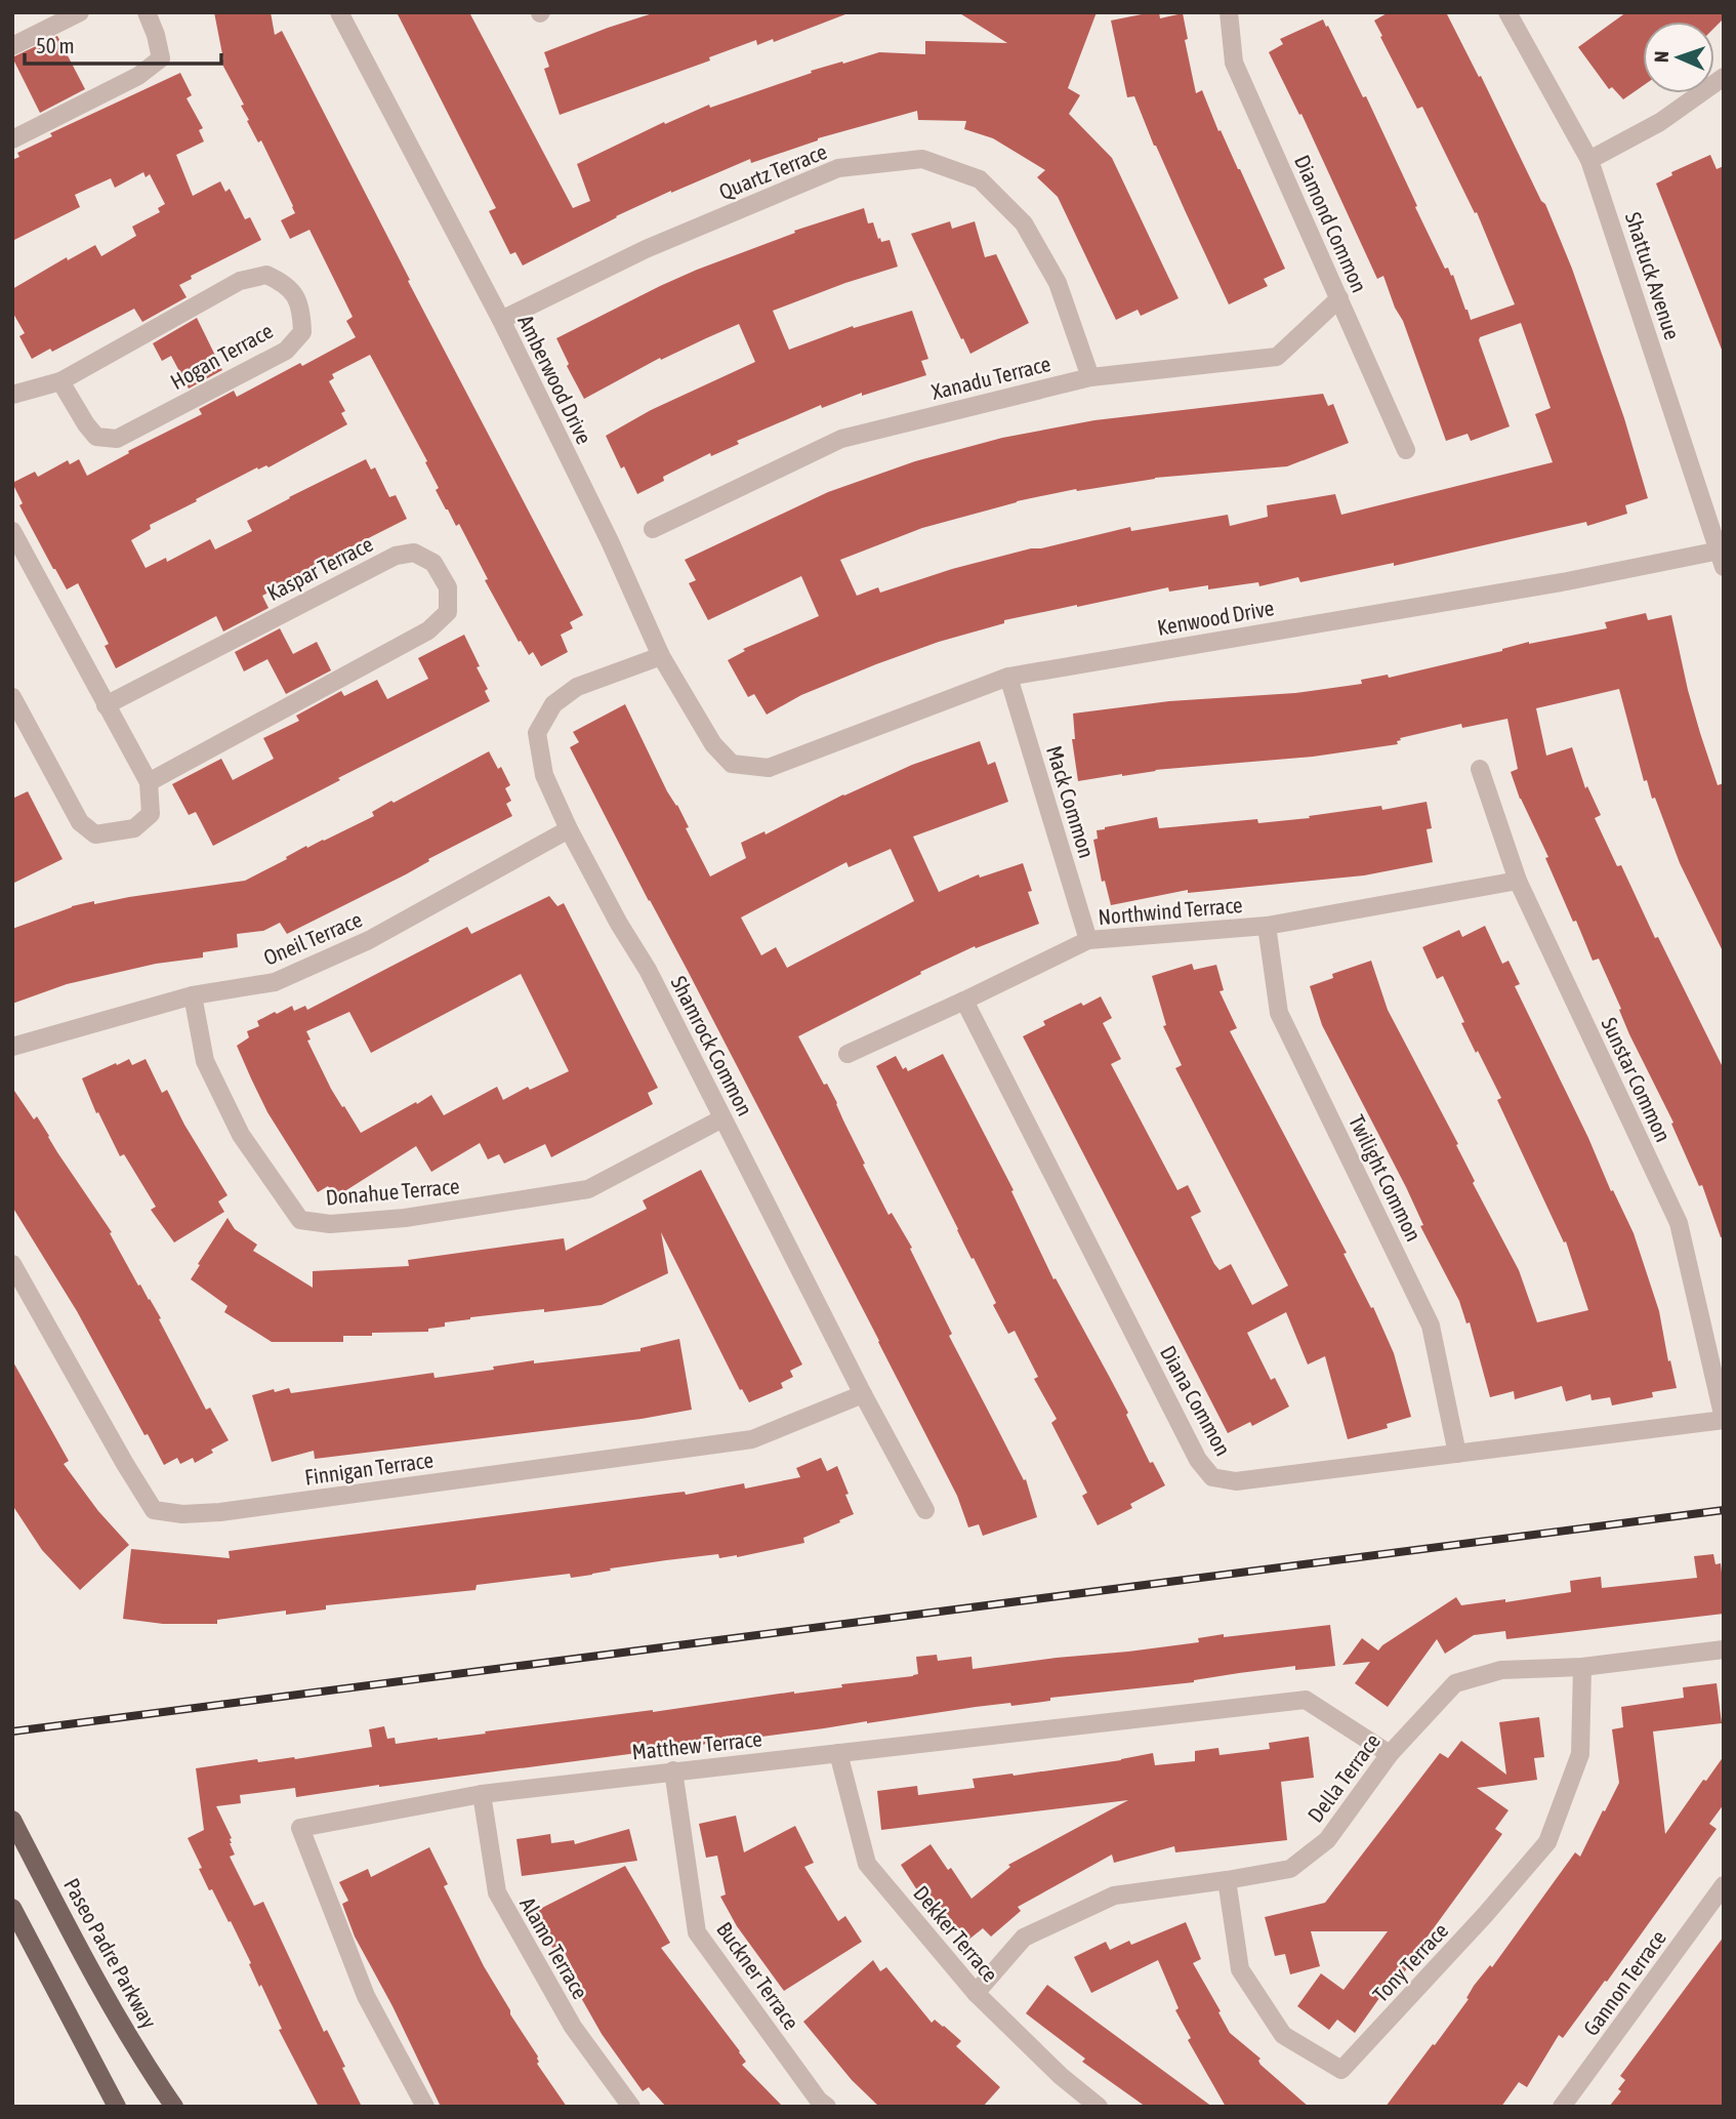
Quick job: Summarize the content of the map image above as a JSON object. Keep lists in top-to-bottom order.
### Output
{
  "streets": {
    "main road": ["Paseo Padre Parkway"],
    "street": [
      "Quartz Terrace",
      "Diamond Common",
      "Shattuck Avenue",
      "Hogan Terrace",
      "Xanadu Terrace",
      "Amberwood Drive",
      "Kaspar Terrace",
      "Kenwood Drive",
      "Mack Common",
      "Northwind Terrace",
      "Oneil Terrace",
      "Shamrock Common",
      "Sunstar Common",
      "Twilight Common",
      "Donahue Terrace",
      "Diana Common",
      "Finnigan Terrace",
      "Matthew Terrace",
      "Della Terrace",
      "Dekker Terrace",
      "Alamo Terrace",
      "Tony Terrace",
      "Buckner Terrace",
      "Gannon Terrace"
    ]
  },
  "crossings": [
    ["Quartz Terrace", "Xanadu Terrace"],
    ["Quartz Terrace", "Amberwood Drive"],
    ["Diamond Common", "Xanadu Terrace"],
    ["Shattuck Avenue", "Kenwood Drive"],
    ["Amberwood Drive", "Kenwood Drive"],
    ["Amberwood Drive", "Shamrock Common"],
    ["Kenwood Drive", "Mack Common"],
    ["Mack Common", "Northwind Terrace"],
    ["Northwind Terrace", "Sunstar Common"],
    ["Northwind Terrace", "Twilight Common"],
    ["Northwind Terrace", "Diana Common"],
    ["Oneil Terrace", "Shamrock Common"],
    ["Oneil Terrace", "Donahue Terrace"],
    ["Shamrock Common", "Donahue Terrace"],
    ["Shamrock Common", "Finnigan Terrace"],
    ["Sunstar Common", "Diana Common"],
    ["Twilight Common", "Diana Common"],
    ["Matthew Terrace", "Della Terrace"],
    ["Matthew Terrace", "Dekker Terrace"],
    ["Matthew Terrace", "Alamo Terrace"],
    ["Matthew Terrace", "Buckner Terrace"],
    ["Della Terrace", "Dekker Terrace"],
    ["Della Terrace", "Tony Terrace"]
  ],
  "scale_bar": "50 m",
  "north": "left"
}
